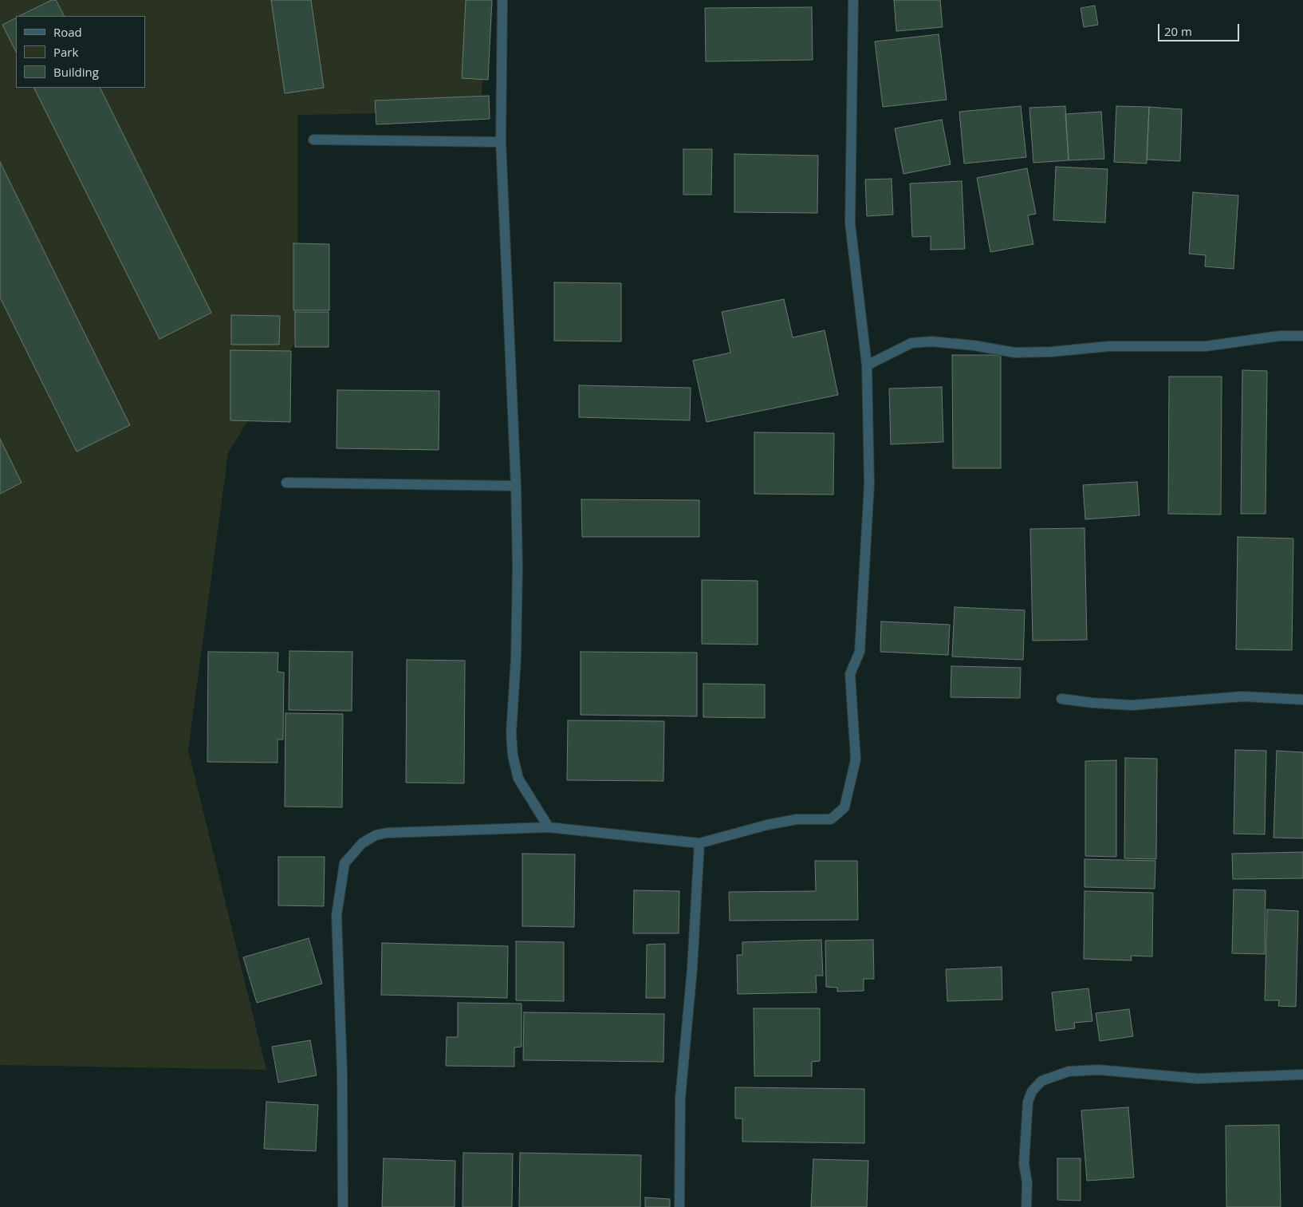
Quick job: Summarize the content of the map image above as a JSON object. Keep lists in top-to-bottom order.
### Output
{
  "legend": ["Road", "Park", "Building"],
  "scale_bar": "20 m"
}
